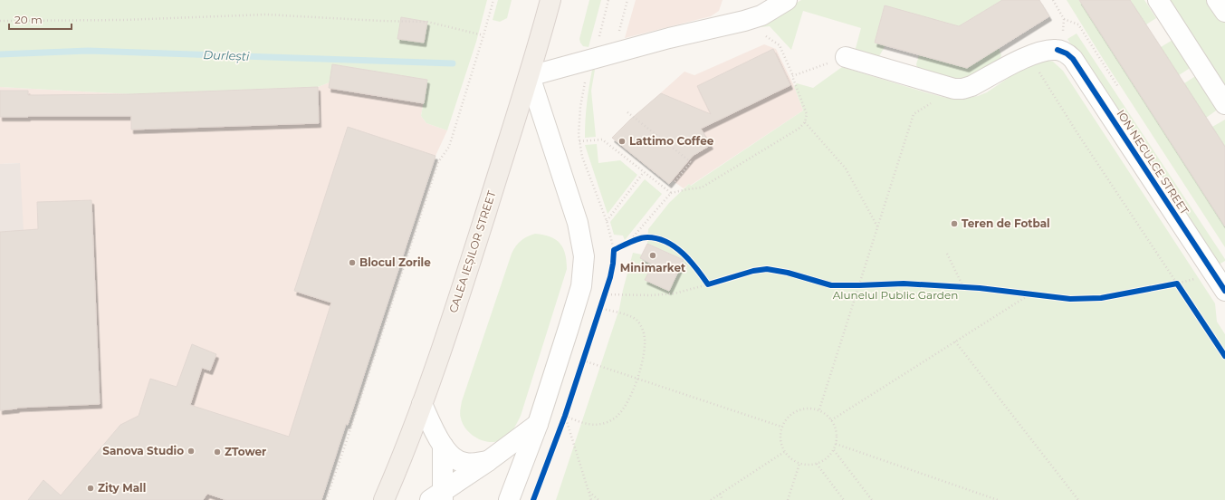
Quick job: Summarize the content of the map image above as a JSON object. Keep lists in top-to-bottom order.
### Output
{
  "streets": {
    "main road": ["CALEA IEȘILOR STREET"],
    "street": ["ION NECULCE STREET"]
  },
  "water": ["Durlești"],
  "parks": ["Alunelul Public Garden"],
  "places": [
    "Lattimo Coffee",
    "Teren de Fotbal",
    "Minimarket",
    "Blocul Zorile",
    "Sanova Studio",
    "ZTower",
    "Zity Mall"
  ],
  "scale_bar": "20 m"
}
